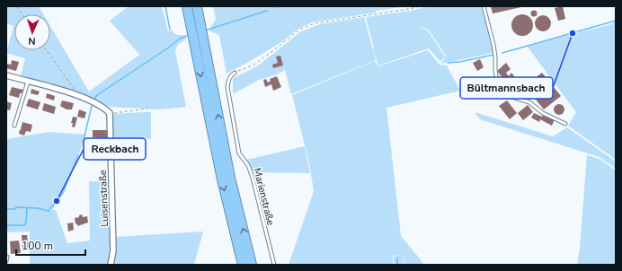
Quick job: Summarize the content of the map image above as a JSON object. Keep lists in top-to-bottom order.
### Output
{
  "streets": {
    "street": ["Luisenstraße"],
    "lane": ["Marienstraße"]
  },
  "places": ["Bültmannsbach", "Reckbach"],
  "scale_bar": "100 m",
  "north": "bottom"
}
